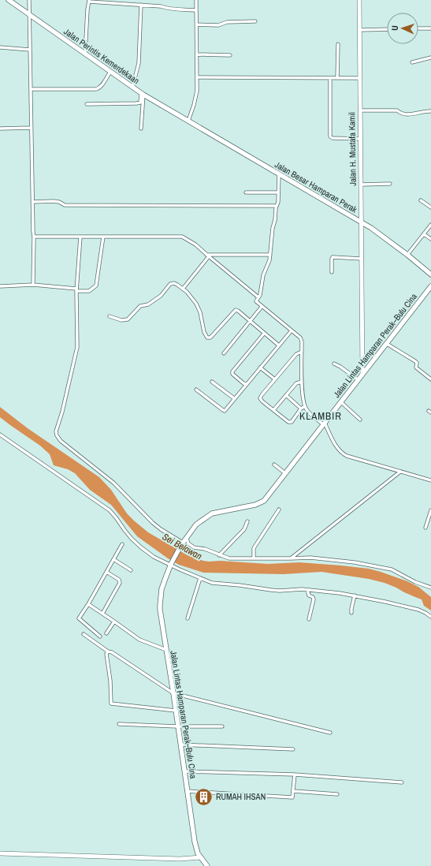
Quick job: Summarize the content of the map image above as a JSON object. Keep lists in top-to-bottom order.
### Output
{
  "streets": {
    "main road": ["Jalan Perintis Kemerdekaan", "Jalan Besar Hamparan Perak", "Jalan Lintas Hamparan Perak–Bulu Cina"],
    "street": ["Jalan H. Mustafa Kamil"]
  },
  "crossings": [
    ["Jalan Perintis Kemerdekaan", "Jalan Besar Hamparan Perak"],
    ["Jalan H. Mustafa Kamil", "Jalan Besar Hamparan Perak"],
    ["Jalan H. Mustafa Kamil", "Jalan Lintas Hamparan Perak–Bulu Cina"]
  ],
  "districts": ["KLAMBIR"],
  "water": ["Sei Belawan"],
  "places": {
    "building": ["RUMAH IHSAN"]
  },
  "north": "left"
}
